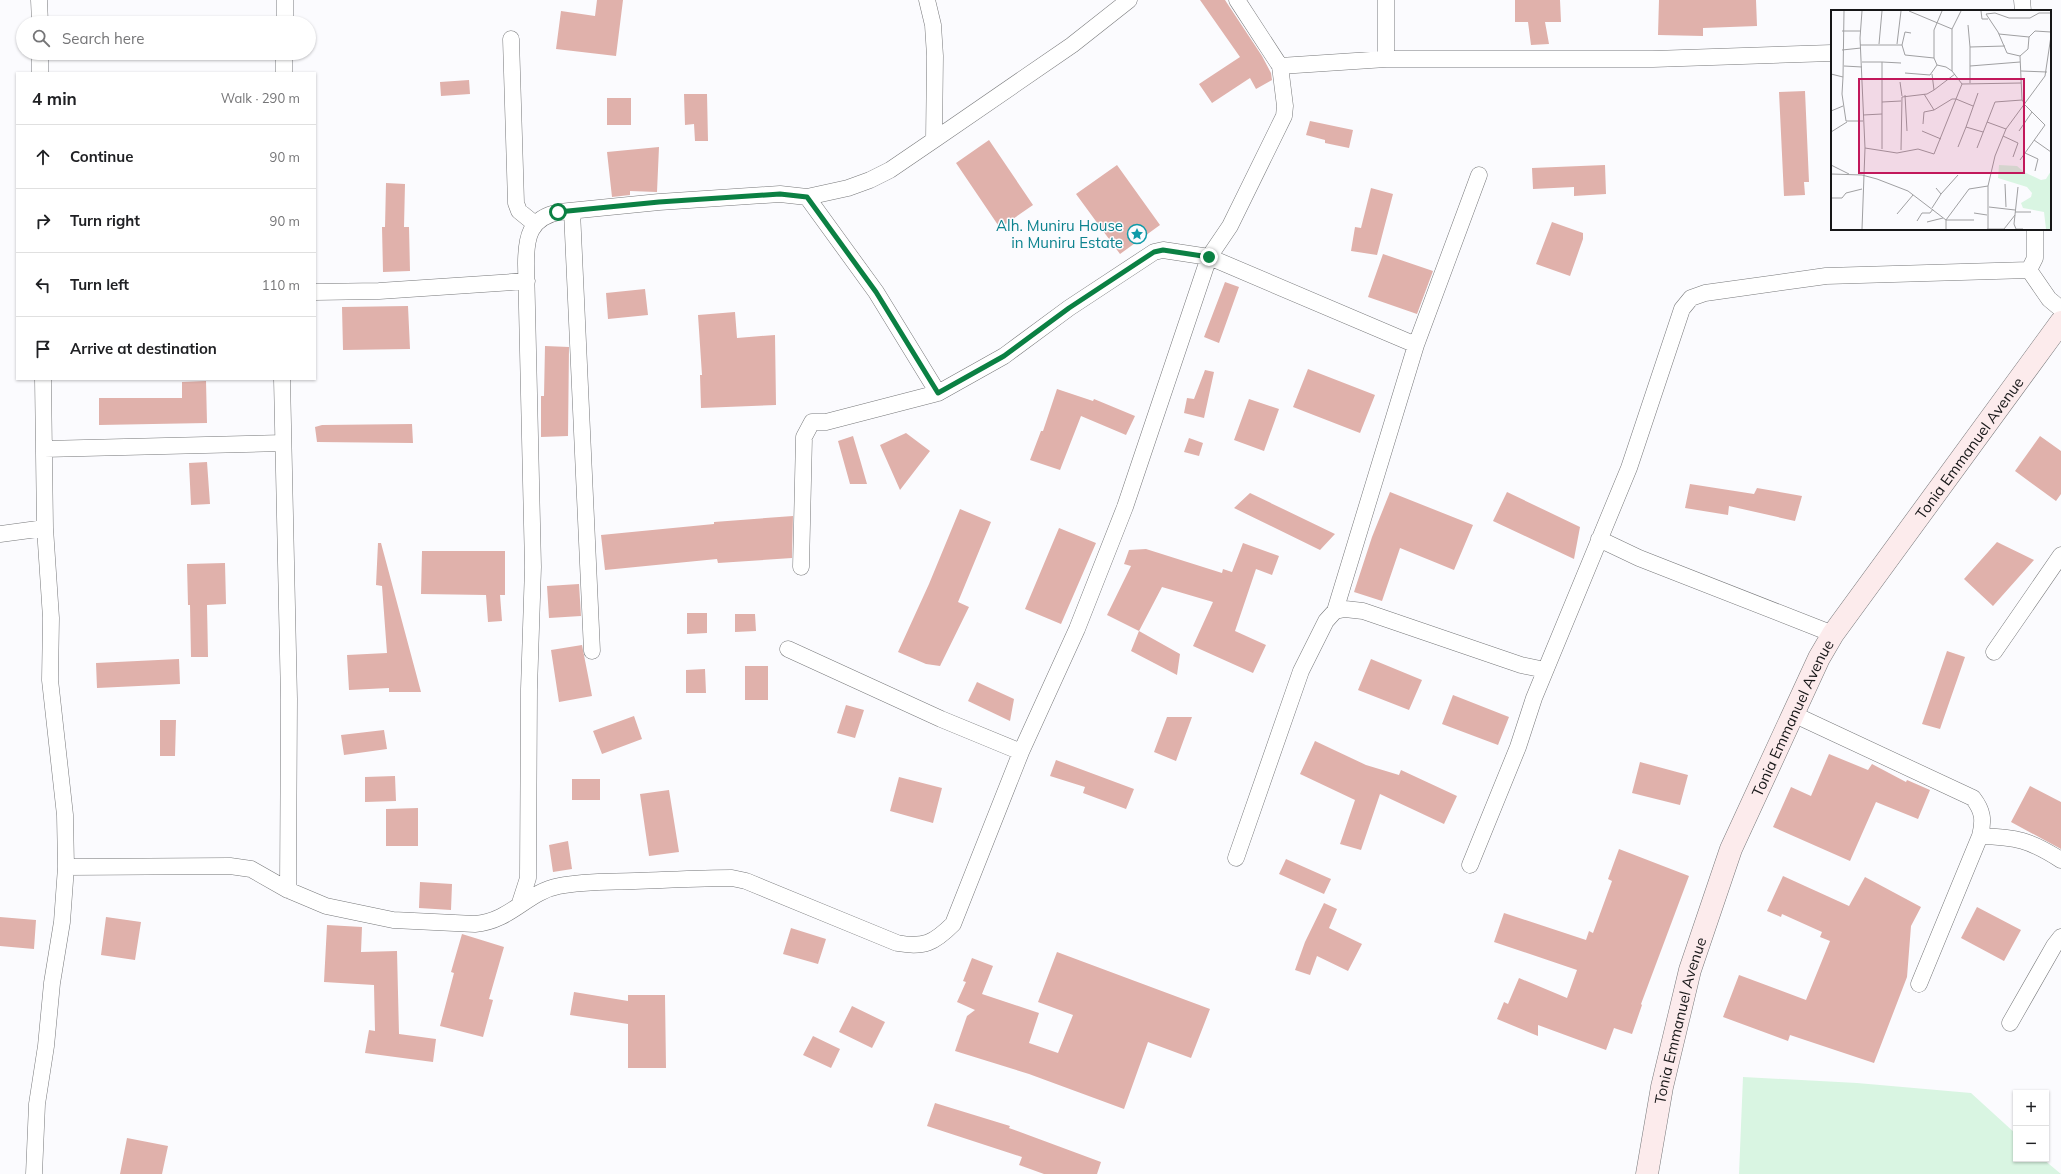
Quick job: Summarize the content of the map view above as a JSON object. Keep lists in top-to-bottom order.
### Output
{
  "streets": {
    "street": ["Tonia Emmanuel Avenue"]
  },
  "places": {
    "place": ["Alh. Muniru House in Muniru Estate"]
  },
  "page": {
    "search": "Search here",
    "heading": ["4 min", "Walk · 290 m"],
    "list": [
      ["Continue", "90 m"],
      ["Turn right", "90 m"],
      ["Turn left", "110 m"],
      "Arrive at destination"
    ],
    "map_buttons": ["+", "−"]
  }
}
